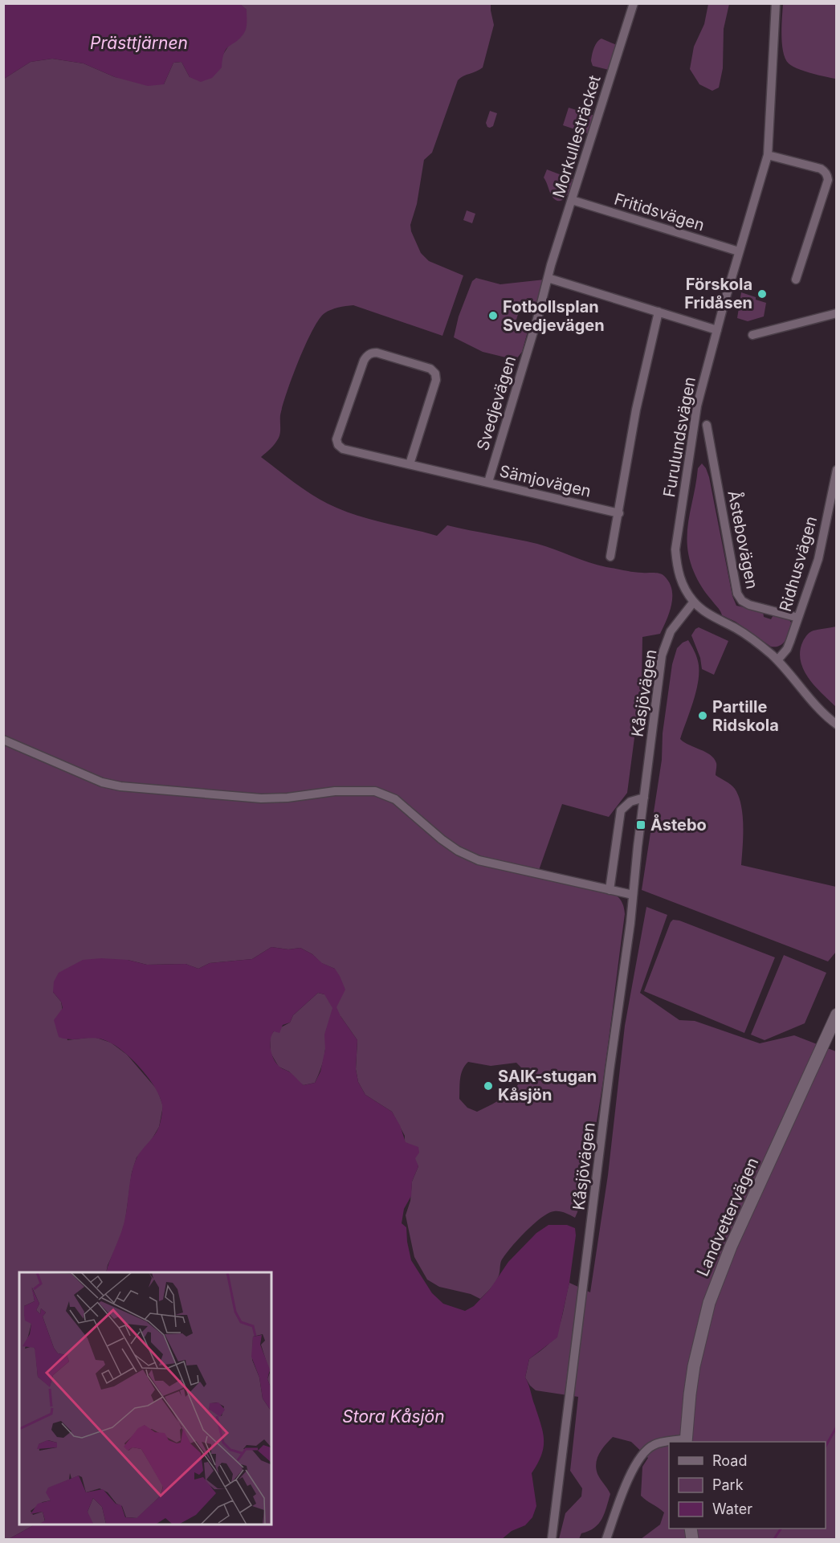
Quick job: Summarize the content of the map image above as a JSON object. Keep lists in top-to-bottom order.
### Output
{
  "streets": {
    "street": [
      "Morkullesträcket",
      "Fritidsvägen",
      "Svedjevägen",
      "Furulundsvägen",
      "Sämjovägen",
      "Åstebovägen",
      "Ridhusvägen",
      "Kåsjövägen",
      "Landvettervägen"
    ]
  },
  "crossings": [
    ["Morkullesträcket", "Fritidsvägen"],
    ["Morkullesträcket", "Svedjevägen"],
    ["Fritidsvägen", "Furulundsvägen"],
    ["Svedjevägen", "Sämjovägen"],
    ["Furulundsvägen", "Ridhusvägen"],
    ["Furulundsvägen", "Kåsjövägen"],
    ["Åstebovägen", "Ridhusvägen"]
  ],
  "water": ["Prästtjärnen", "Stora Kåsjön"],
  "places": {
    "other": [
      "Förskola Fridåsen",
      "Fotbollsplan Svedjevägen",
      "Partille Ridskola",
      "SAIK-stugan Kåsjön"
    ],
    "transit": ["Åstebo"]
  },
  "legend": ["Road", "Park", "Water"]
}
